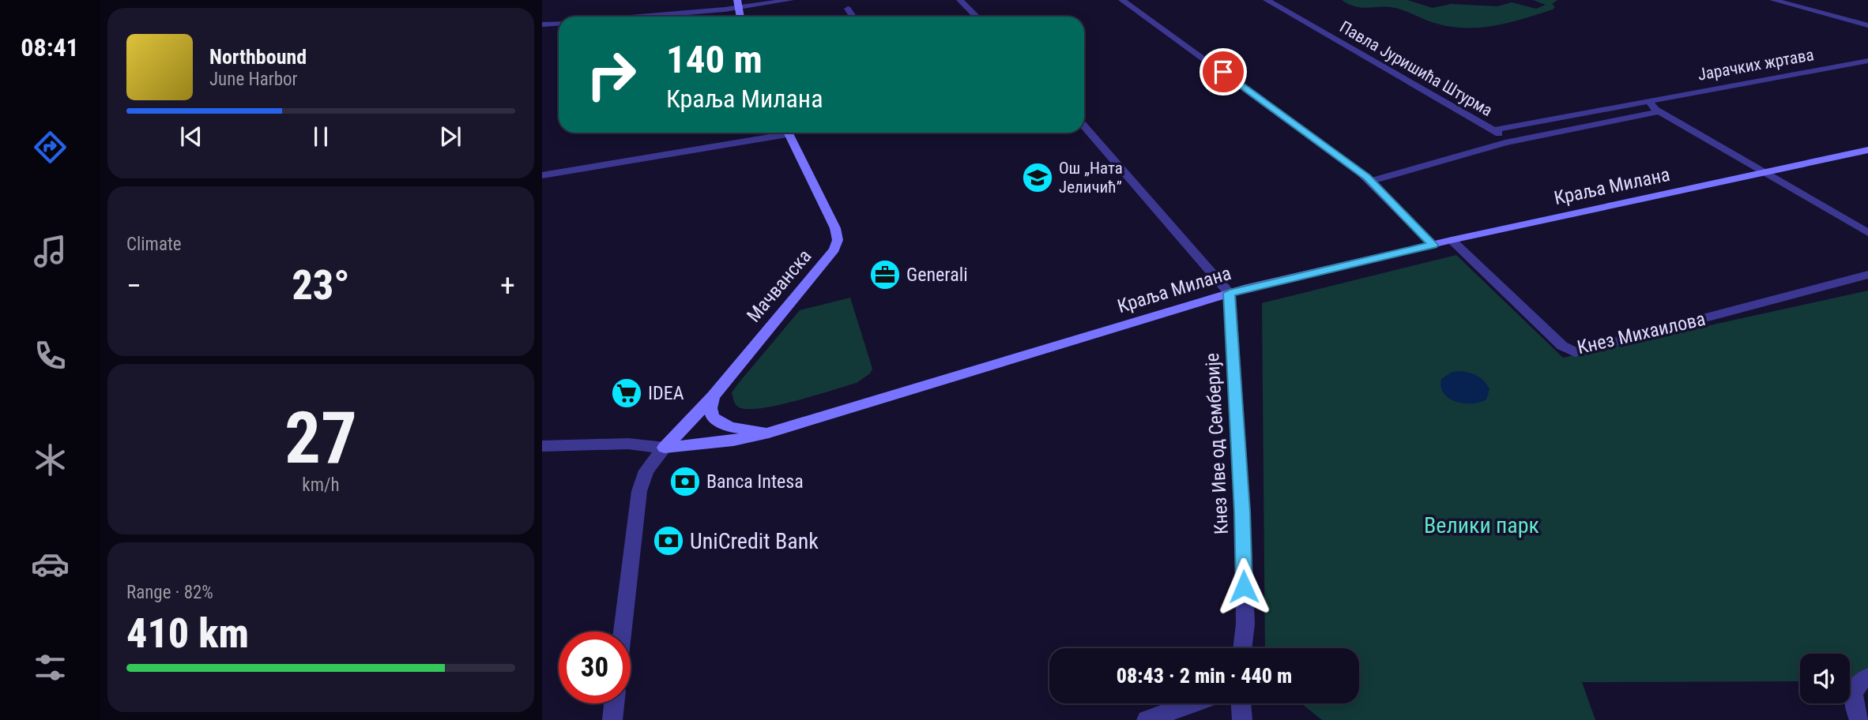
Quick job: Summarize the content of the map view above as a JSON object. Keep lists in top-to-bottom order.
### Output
{
  "streets": {
    "main road": ["Краља Милана", "Мачванска"],
    "street": [
      "Јарачких жртава",
      "Павла Јуришића Штурма",
      "Кнез Михаилова",
      "Кнез Иве од Семберије"
    ]
  },
  "crossings": [
    ["Јарачких жртава", "Павла Јуришића Штурма"],
    ["Краља Милана", "Мачванска"],
    ["Краља Милана", "Кнез Михаилова"],
    ["Краља Милана", "Кнез Иве од Семберије"]
  ],
  "parks": ["Велики парк"],
  "places": {
    "school or university": ["Ош „Ната Јеличић”"],
    "office": ["Generali"],
    "supermarket": ["IDEA"],
    "bank": ["Banca Intesa", "UniCredit Bank"]
  },
  "page": {
    "tabs": "08:41",
    "turn": ["140 m", "Краља Милана"],
    "song": ["Northbound", "June Harbor"],
    "tile": [
      "Climate",
      ["27", "km/h"],
      ["Range · 82%", "410 km"]
    ],
    "heat": ["−", "23°", "+"],
    "limit": "30",
    "trip": "08:43 · 2 min · 440 m"
  }
}
